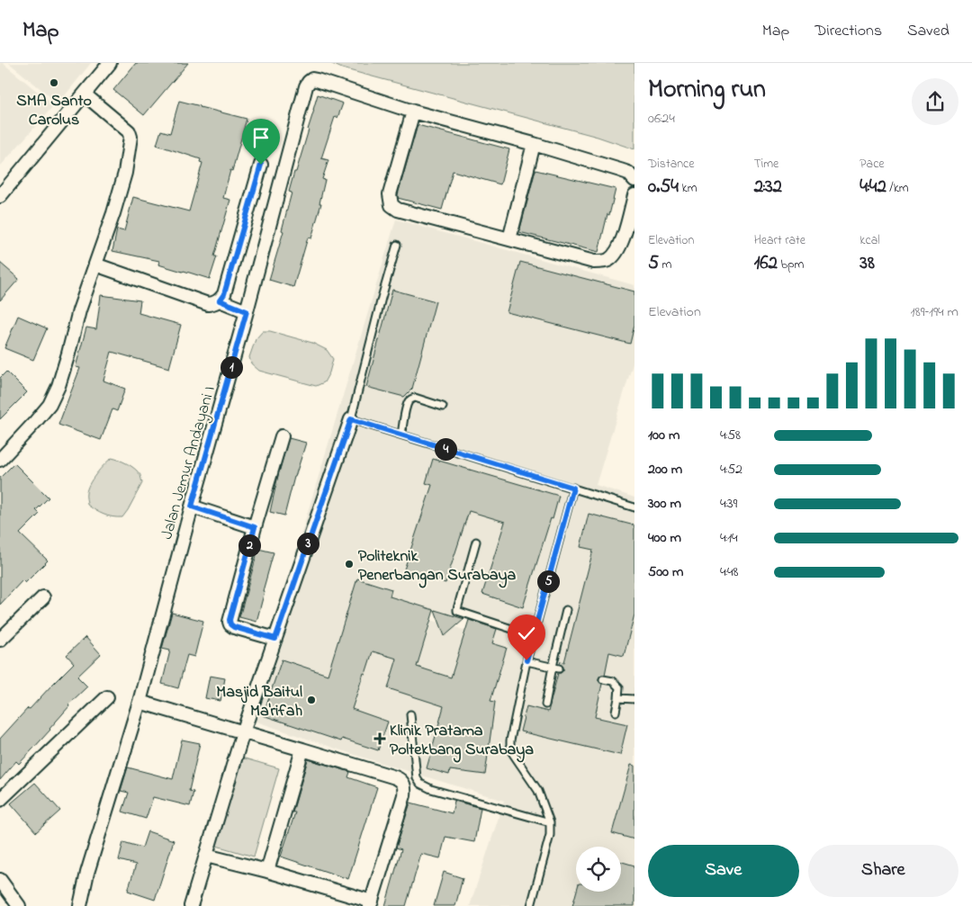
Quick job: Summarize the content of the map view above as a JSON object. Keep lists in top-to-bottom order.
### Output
{
  "streets": {
    "street": ["Jalan Jemur Andayani I"]
  },
  "places": {
    "other": ["SMA Santo Carolus", "Politeknik Penerbangan Surabaya", "Masjid Baitul Ma'rifah"],
    "health": ["Klinik Pratama Poltekbang Surabaya"]
  },
  "page": {
    "header": "Map",
    "nav": ["Map", "Directions", "Saved"],
    "heading": ["Morning run", "06:24"],
    "stats": [
      ["Distance", "0.54 km"],
      ["Time", "2:32"],
      ["Pace", "4:42 /km"],
      ["Elevation", "5 m"],
      ["Heart rate", "162 bpm"],
      ["kcal", "38"]
    ],
    "chart": ["Elevation", "189–194 m"],
    "pins": [
      "1",
      "4",
      "3",
      "2",
      "5"
    ],
    "list": [
      {
        "name": "100 m",
        "note": "4:58"
      },
      {
        "name": "200 m",
        "note": "4:52"
      },
      {
        "name": "300 m",
        "note": "4:39"
      },
      {
        "name": "400 m",
        "note": "4:14"
      },
      {
        "name": "500 m",
        "note": "4:48"
      }
    ],
    "buttons": ["Save", "Share"]
  }
}
